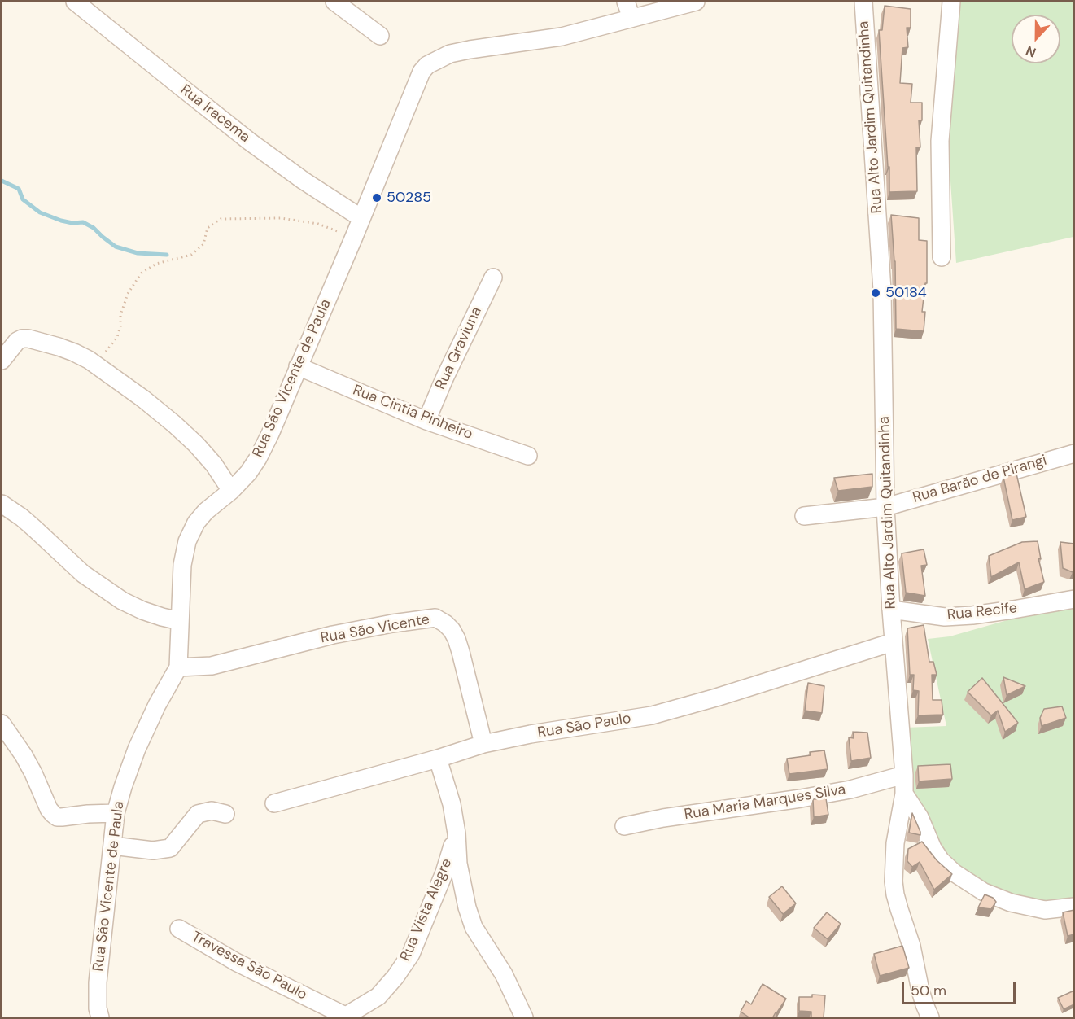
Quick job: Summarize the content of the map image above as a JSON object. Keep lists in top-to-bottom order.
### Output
{
  "streets": {
    "street": [
      "Rua Iracema",
      "Rua Alto Jardim Quitandinha",
      "Rua Graviuna",
      "Rua São Vicente de Paula",
      "Rua Cintia Pinheiro",
      "Rua Barão de Pirangi",
      "Rua Recife",
      "Rua São Vicente",
      "Rua São Paulo",
      "Rua Maria Marques Silva",
      "Rua Vista Alegre",
      "Travessa São Paulo"
    ]
  },
  "crossings": [
    ["Rua Iracema", "Rua São Vicente de Paula"],
    ["Rua Alto Jardim Quitandinha", "Rua Barão de Pirangi"],
    ["Rua Alto Jardim Quitandinha", "Rua Recife"],
    ["Rua Alto Jardim Quitandinha", "Rua São Paulo"],
    ["Rua Alto Jardim Quitandinha", "Rua Maria Marques Silva"],
    ["Rua Graviuna", "Rua Cintia Pinheiro"],
    ["Rua São Vicente de Paula", "Rua Cintia Pinheiro"],
    ["Rua São Vicente de Paula", "Rua São Vicente"],
    ["Rua São Vicente", "Rua São Paulo"],
    ["Rua Vista Alegre", "Travessa São Paulo"]
  ],
  "places": ["50285", "50184"],
  "scale_bar": "50 m",
  "north": "bottom"
}
